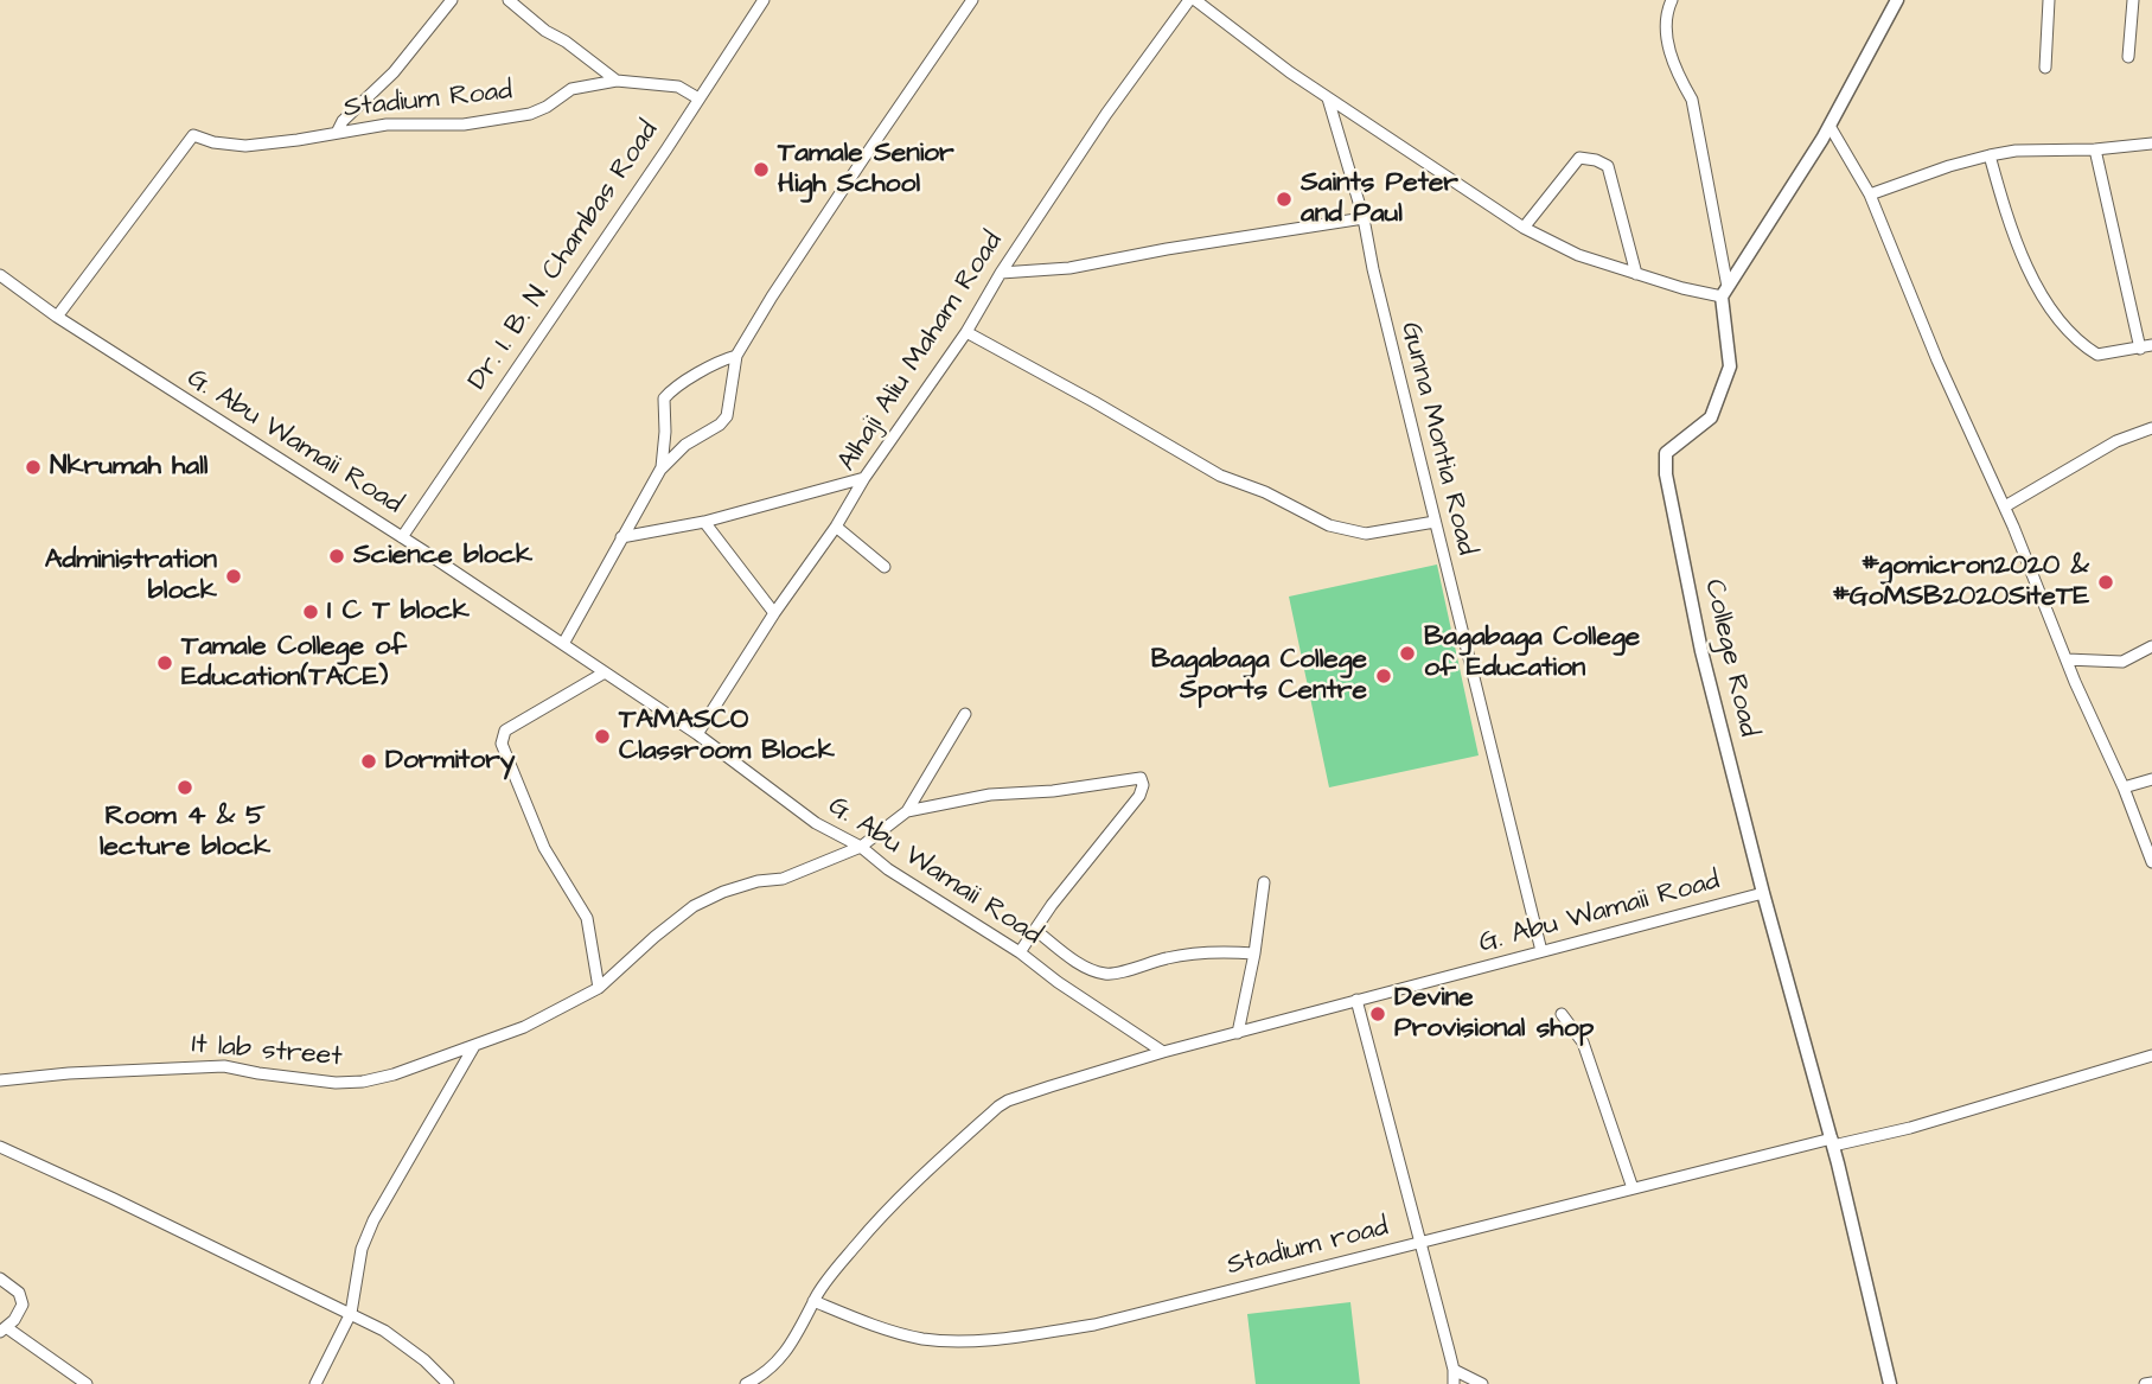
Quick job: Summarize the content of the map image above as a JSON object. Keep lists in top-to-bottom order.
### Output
{
  "streets": {
    "street": [
      "Stadium Road",
      "Dr. I. B. N. Chambas Road",
      "Alhaji Aliu Maham Road",
      "Gunna Montia Road",
      "G. Abu Wamaii Road",
      "College Road",
      "It lab street",
      "Stadium road"
    ]
  },
  "crossings": [
    ["Stadium Road", "Dr. I. B. N. Chambas Road"],
    ["Stadium Road", "G. Abu Wamaii Road"],
    ["Stadium Road", "Stadium road"],
    ["Dr. I. B. N. Chambas Road", "G. Abu Wamaii Road"],
    ["Alhaji Aliu Maham Road", "G. Abu Wamaii Road"],
    ["Gunna Montia Road", "G. Abu Wamaii Road"],
    ["G. Abu Wamaii Road", "College Road"],
    ["G. Abu Wamaii Road", "It lab street"],
    ["College Road", "Stadium road"]
  ],
  "places": [
    "Tamale Senior High School",
    "Saints Peter and Paul",
    "Nkrumah hall",
    "Science block",
    "Administration block",
    "#gomicron2020 & #GoMSB2020SiteTE",
    "I C T block",
    "Bagabaga College of Education",
    "Tamale College of Education(TACE)",
    "Bagabaga College Sports Centre",
    "TAMASCO Classroom Block",
    "Dormitory",
    "Room 4 & 5 lecture block",
    "Devine Provisional shop"
  ]
}
